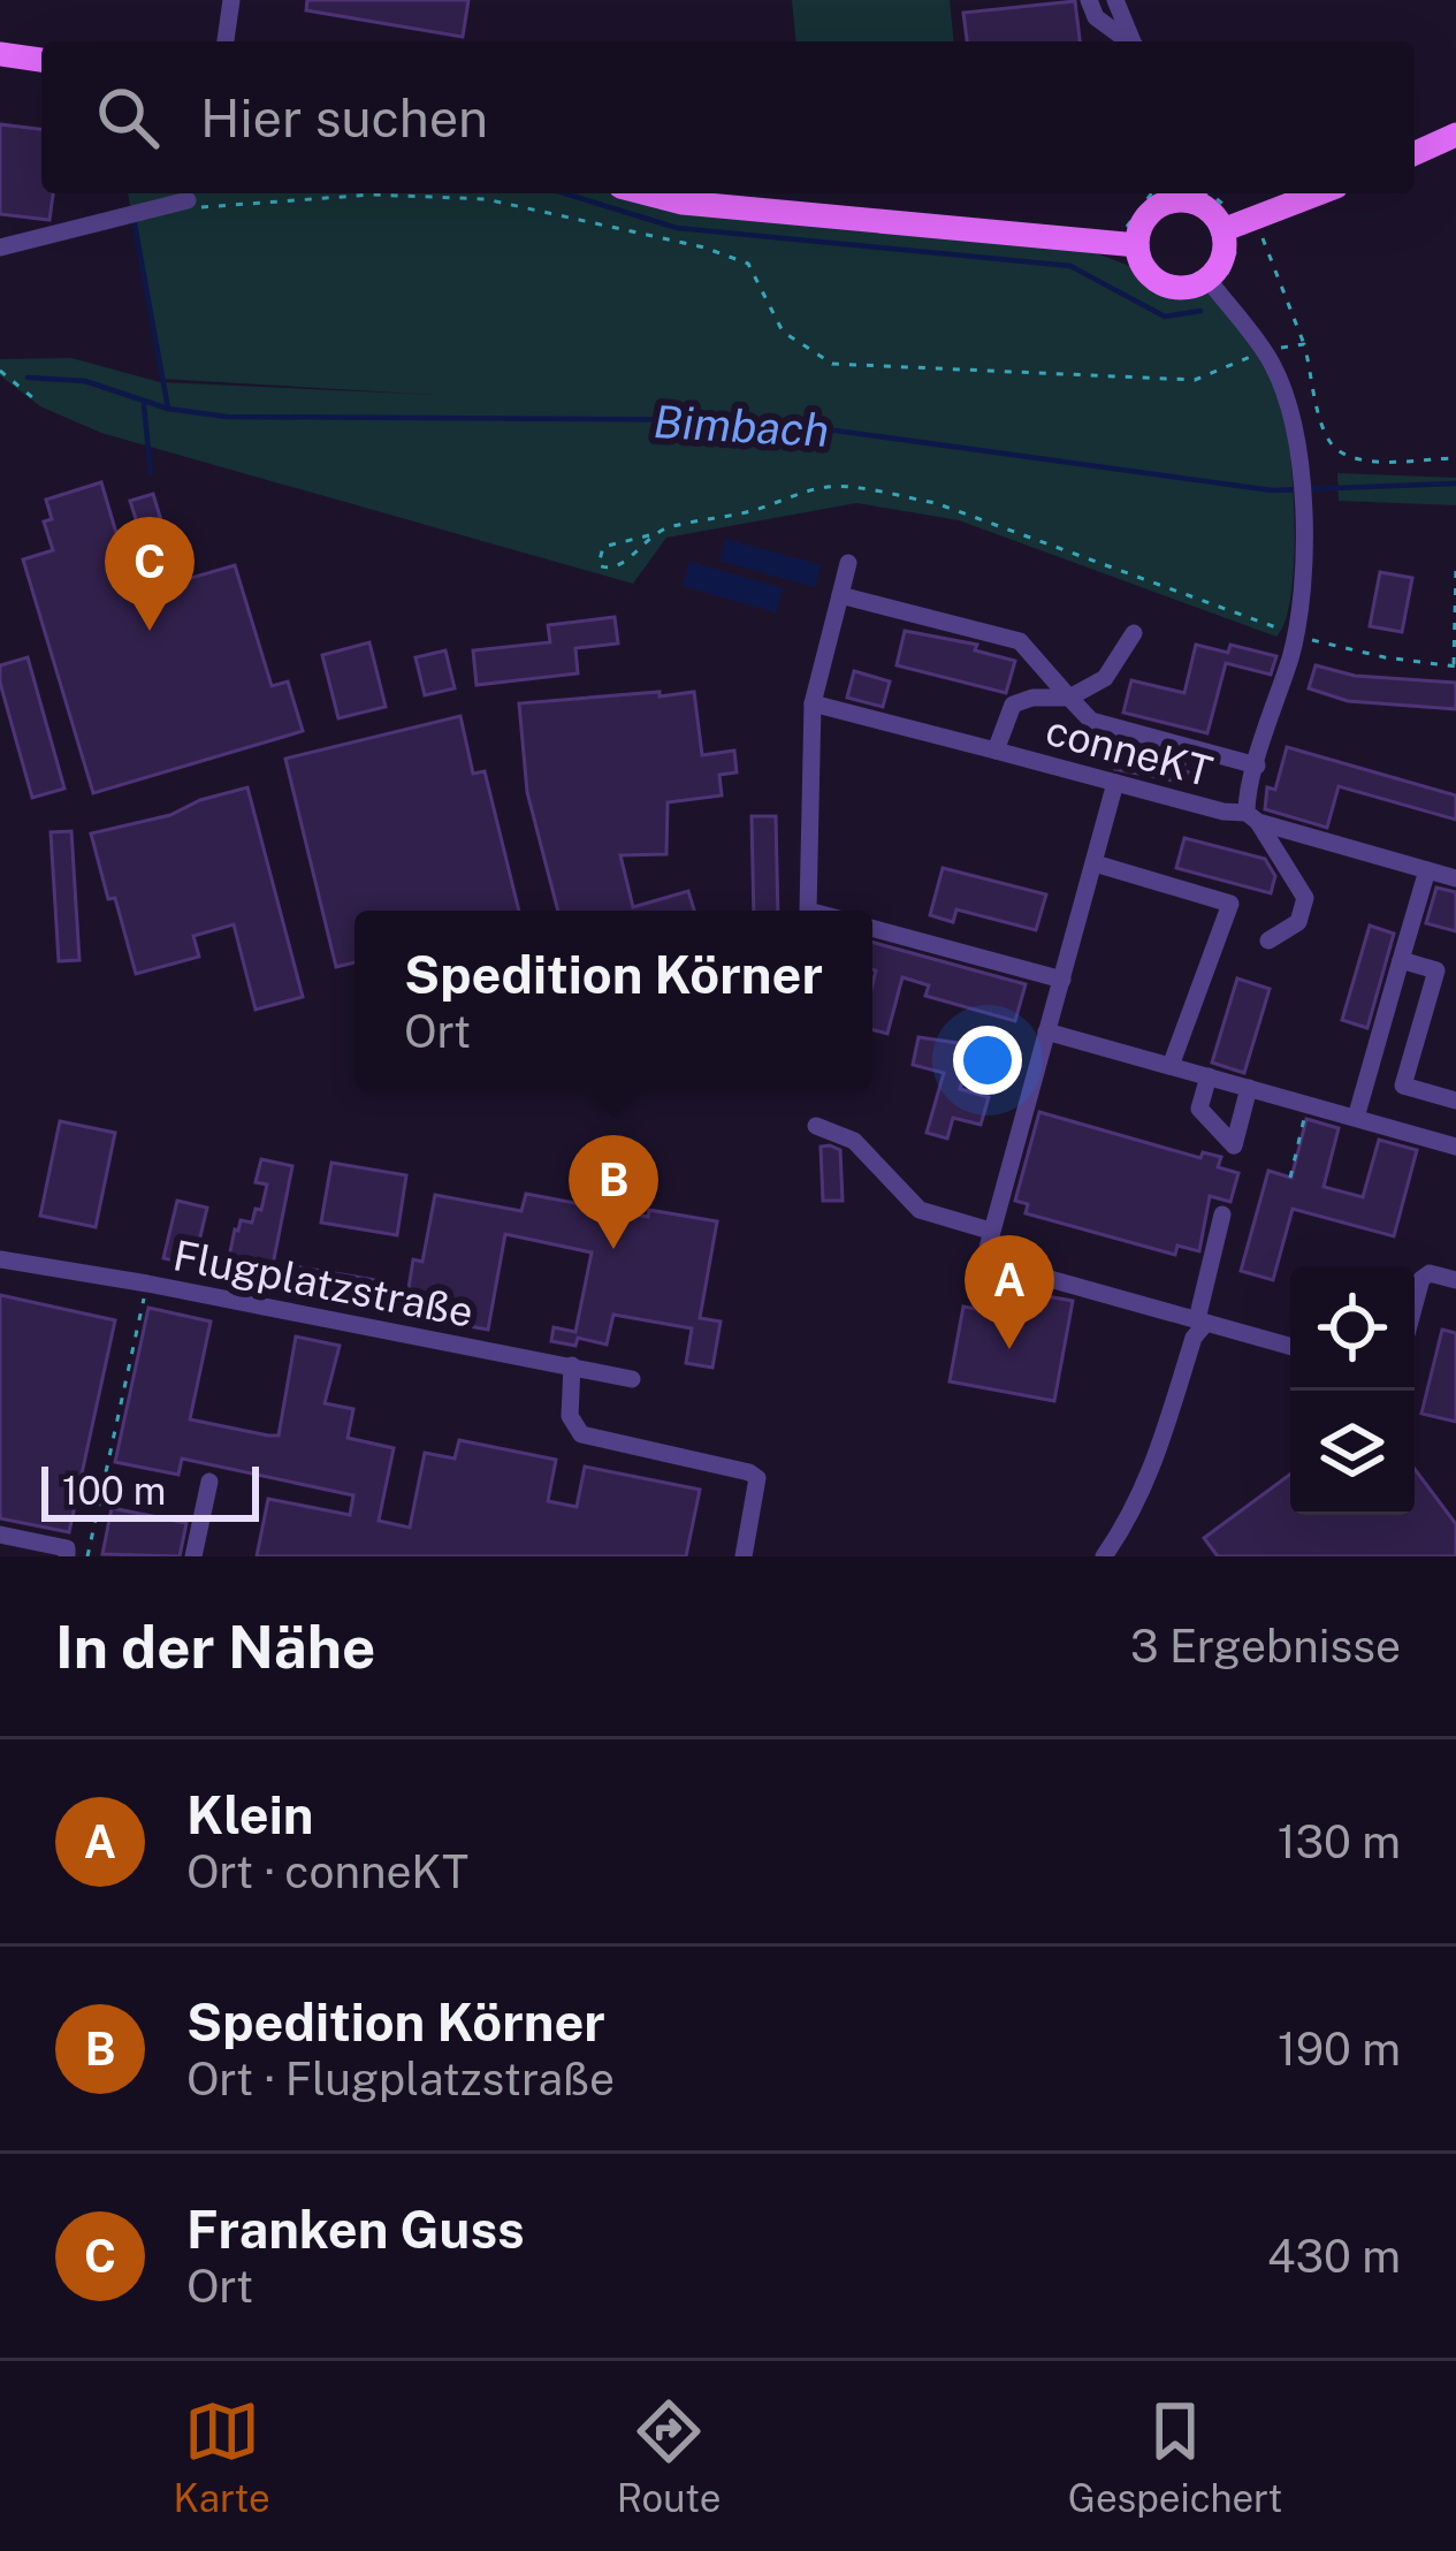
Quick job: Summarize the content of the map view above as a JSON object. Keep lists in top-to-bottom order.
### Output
{
  "streets": {
    "street": ["conneKT", "Flugplatzstraße"]
  },
  "water": ["Bimbach"],
  "scale_bar": "100 m",
  "page": {
    "search": "Hier suchen",
    "pins": ["C", "B", "A"],
    "popup": ["Spedition Körner", "Ort"],
    "scale": "100 m",
    "heading": ["In der Nähe", "3 Ergebnisse"],
    "list": [
      {
        "mark": "A",
        "name": "Klein",
        "note": "Ort · conneKT",
        "value": "130 m"
      },
      {
        "mark": "B",
        "name": "Spedition Körner",
        "note": "Ort · Flugplatzstraße",
        "value": "190 m"
      },
      {
        "mark": "C",
        "name": "Franken Guss",
        "note": "Ort",
        "value": "430 m"
      }
    ],
    "nav": ["Karte", "Route", "Gespeichert"]
  }
}
